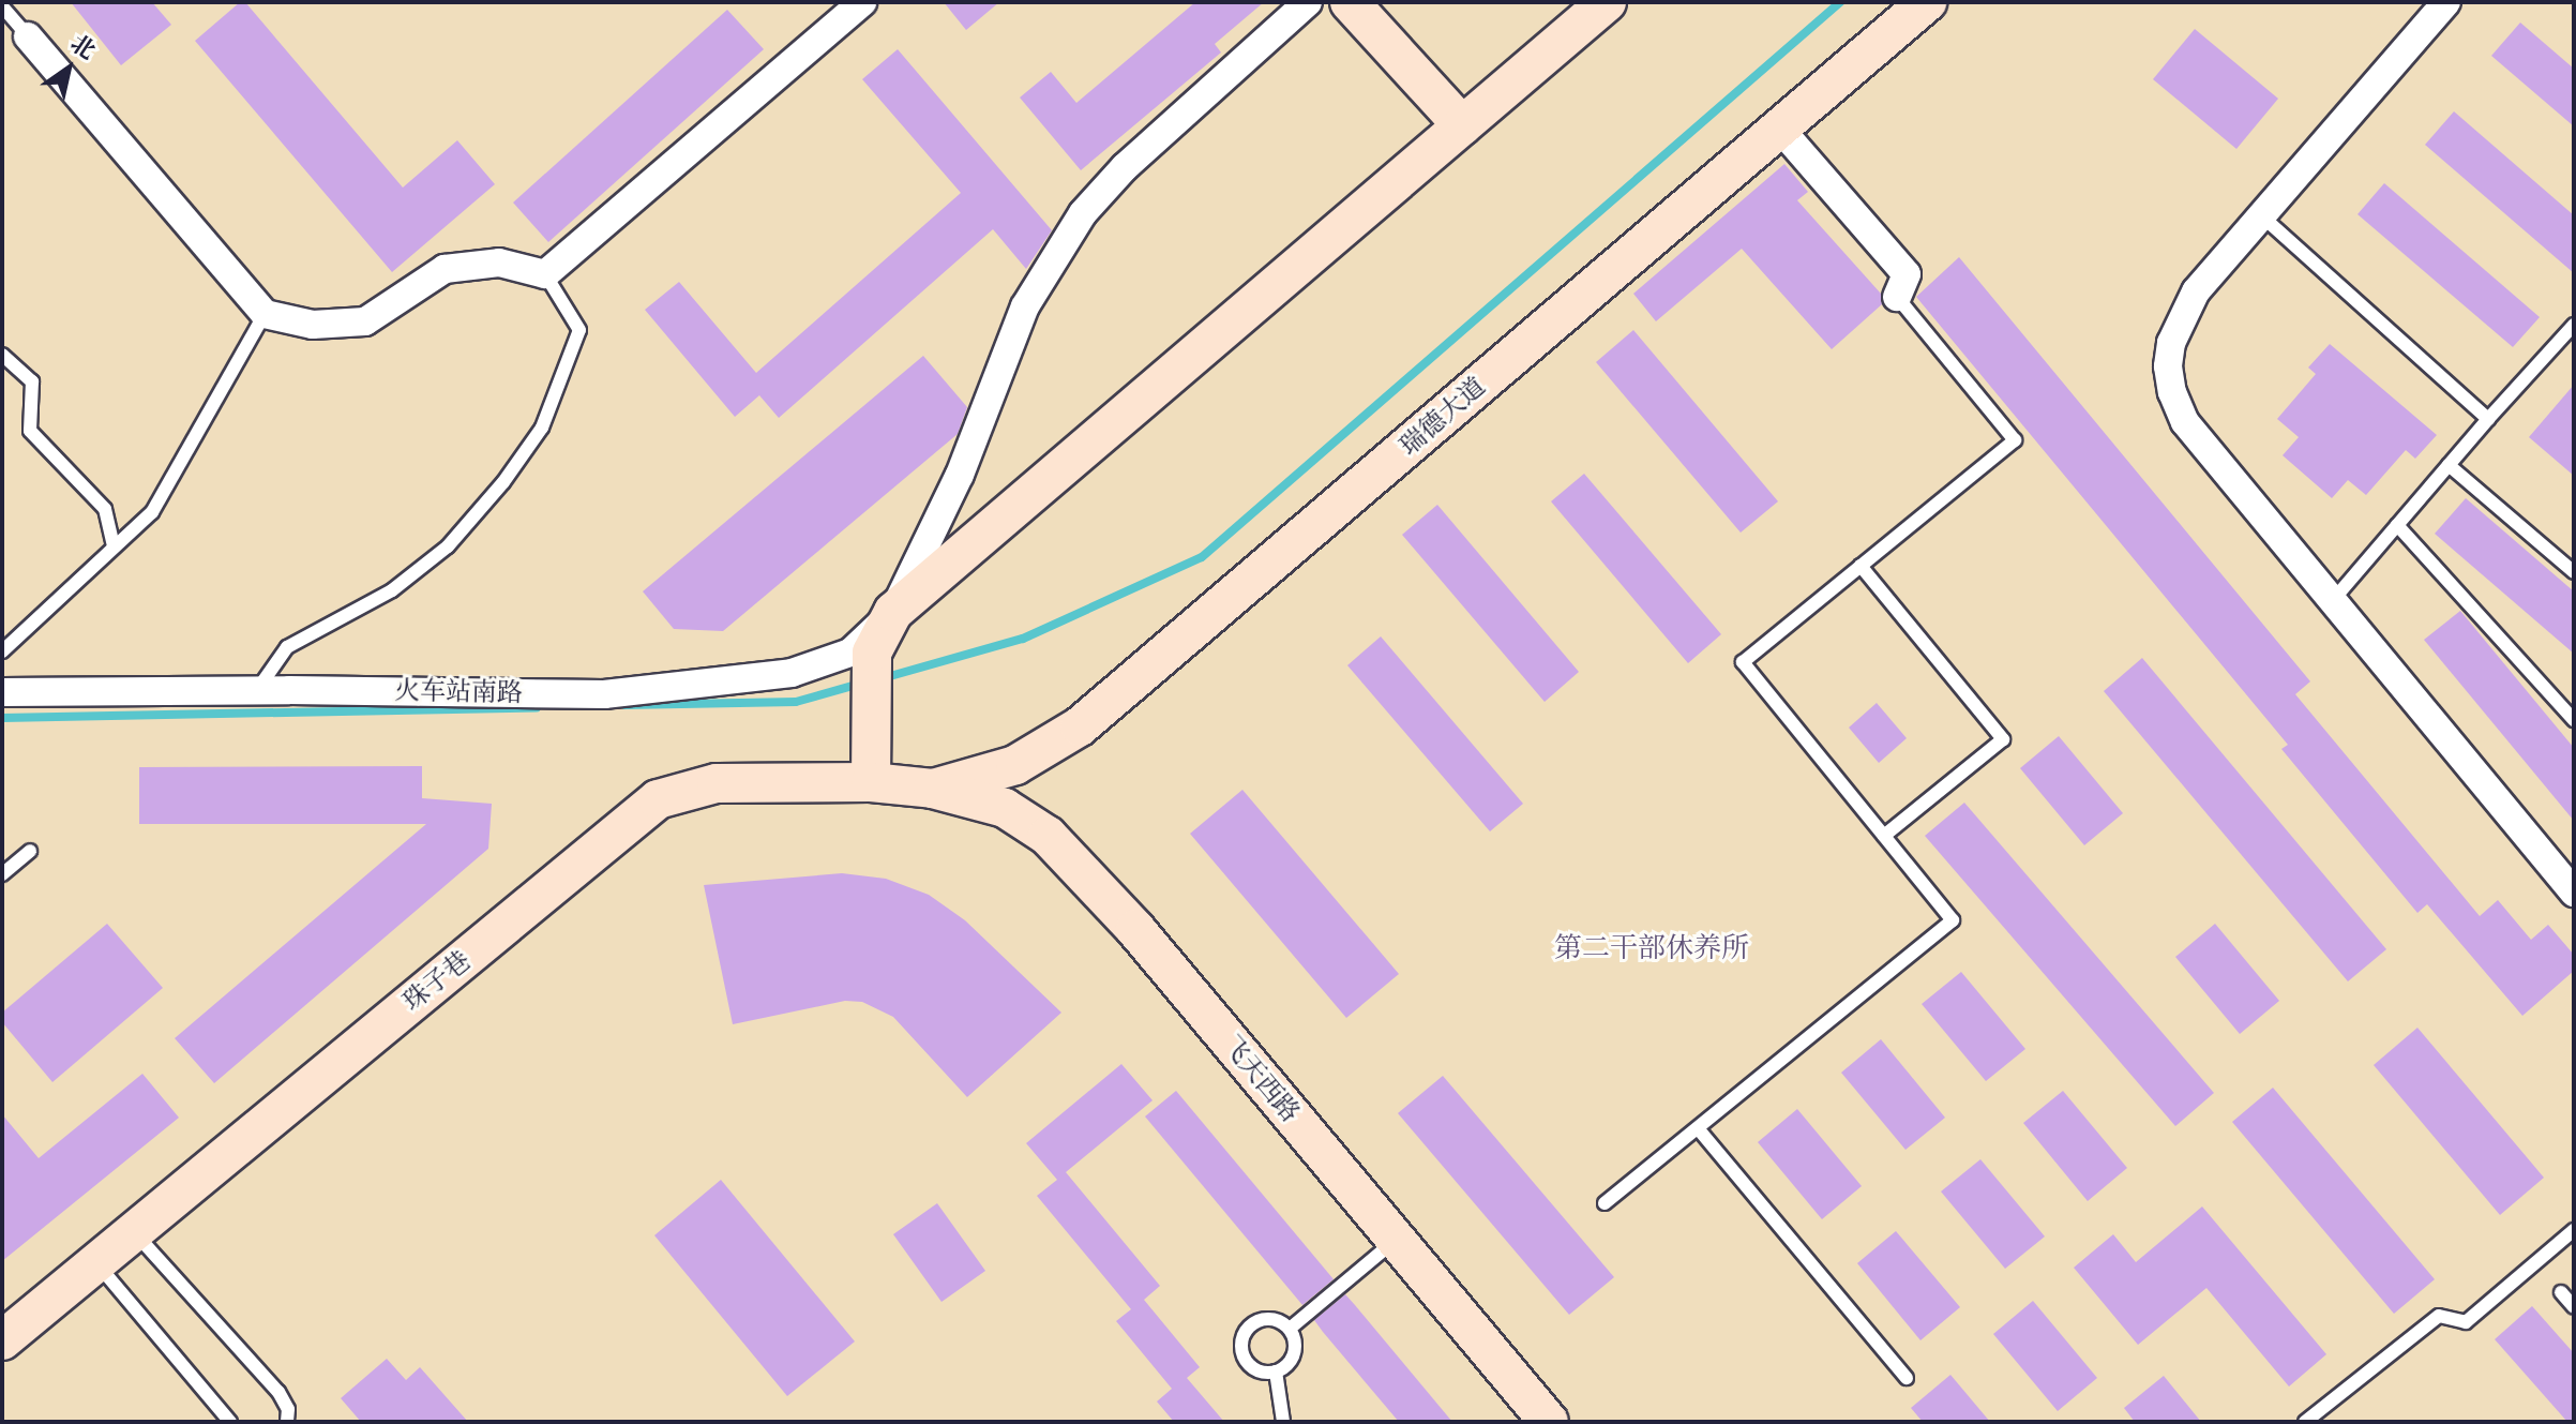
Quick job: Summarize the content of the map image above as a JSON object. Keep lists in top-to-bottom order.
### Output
{
  "streets": {
    "street": [
      "瑞德大道",
      "火车站南路",
      "珠子巷",
      "飞天西路"
    ]
  },
  "crossings": [
    ["瑞德大道", "珠子巷"],
    ["瑞德大道", "飞天西路"],
    ["珠子巷", "飞天西路"]
  ],
  "districts": ["第二干部休养所"],
  "north": "top right"
}
